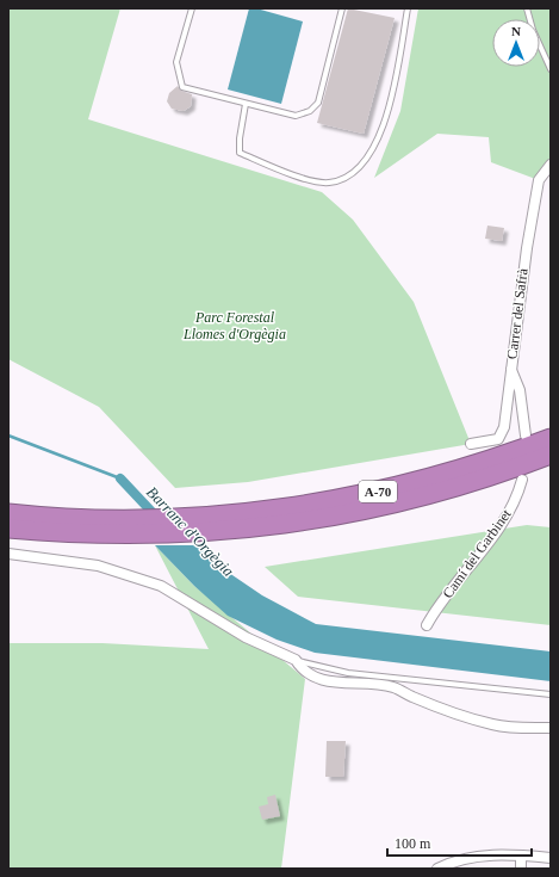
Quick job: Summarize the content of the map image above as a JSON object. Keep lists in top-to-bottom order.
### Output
{
  "streets": {
    "highway": ["A-70"],
    "street": ["Carrer del Safrà", "Camí del Garbinet"]
  },
  "water": ["Barranc d'Orgègia"],
  "parks": ["Parc Forestal Llomes d'Orgègia"],
  "scale_bar": "100 m",
  "north": "top"
}
